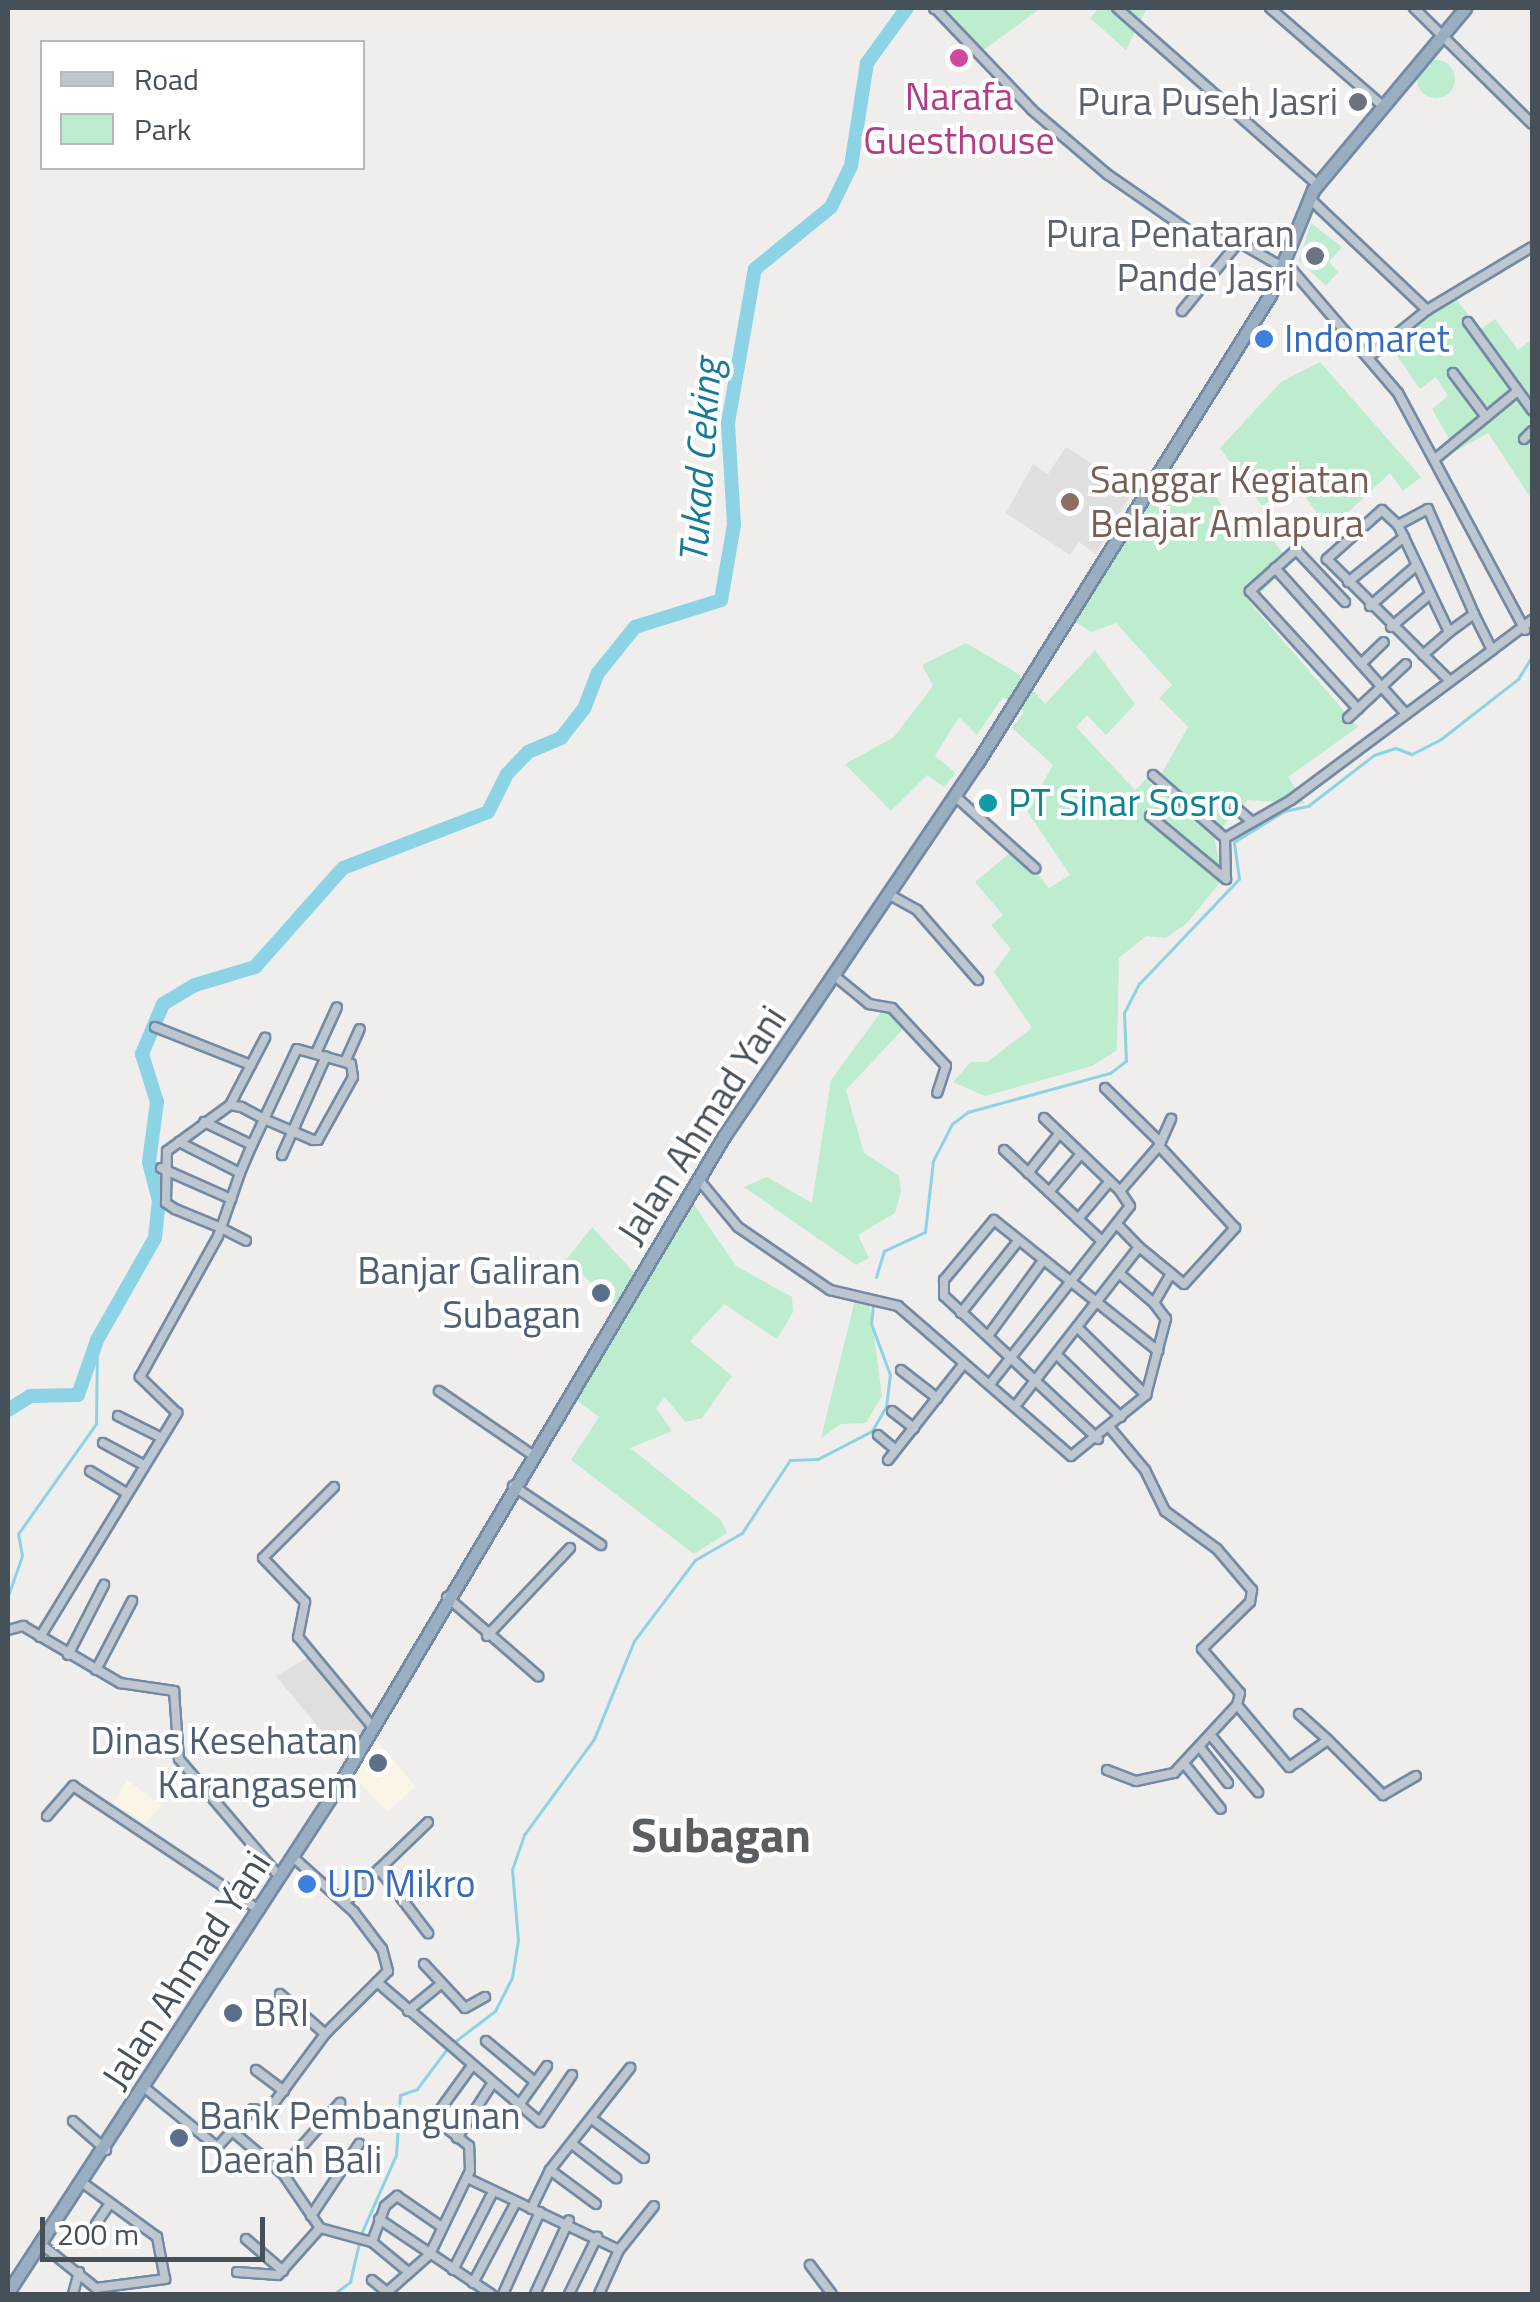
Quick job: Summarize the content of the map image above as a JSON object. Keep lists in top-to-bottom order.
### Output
{
  "streets": {
    "highway": ["Jalan Ahmad Yani"]
  },
  "districts": ["Subagan"],
  "water": ["Tukad Ceking"],
  "places": [
    "Narafa Guesthouse",
    "Pura Puseh Jasri",
    "Pura Penataran Pande Jasri",
    "Indomaret",
    "Sanggar Kegiatan Belajar Amlapura",
    "PT Sinar Sosro",
    "Banjar Galiran Subagan",
    "Dinas Kesehatan Karangasem",
    "UD Mikro",
    "BRI",
    "Bank Pembangunan Daerah Bali"
  ],
  "legend": ["Road", "Park"],
  "scale_bar": "200 m"
}
